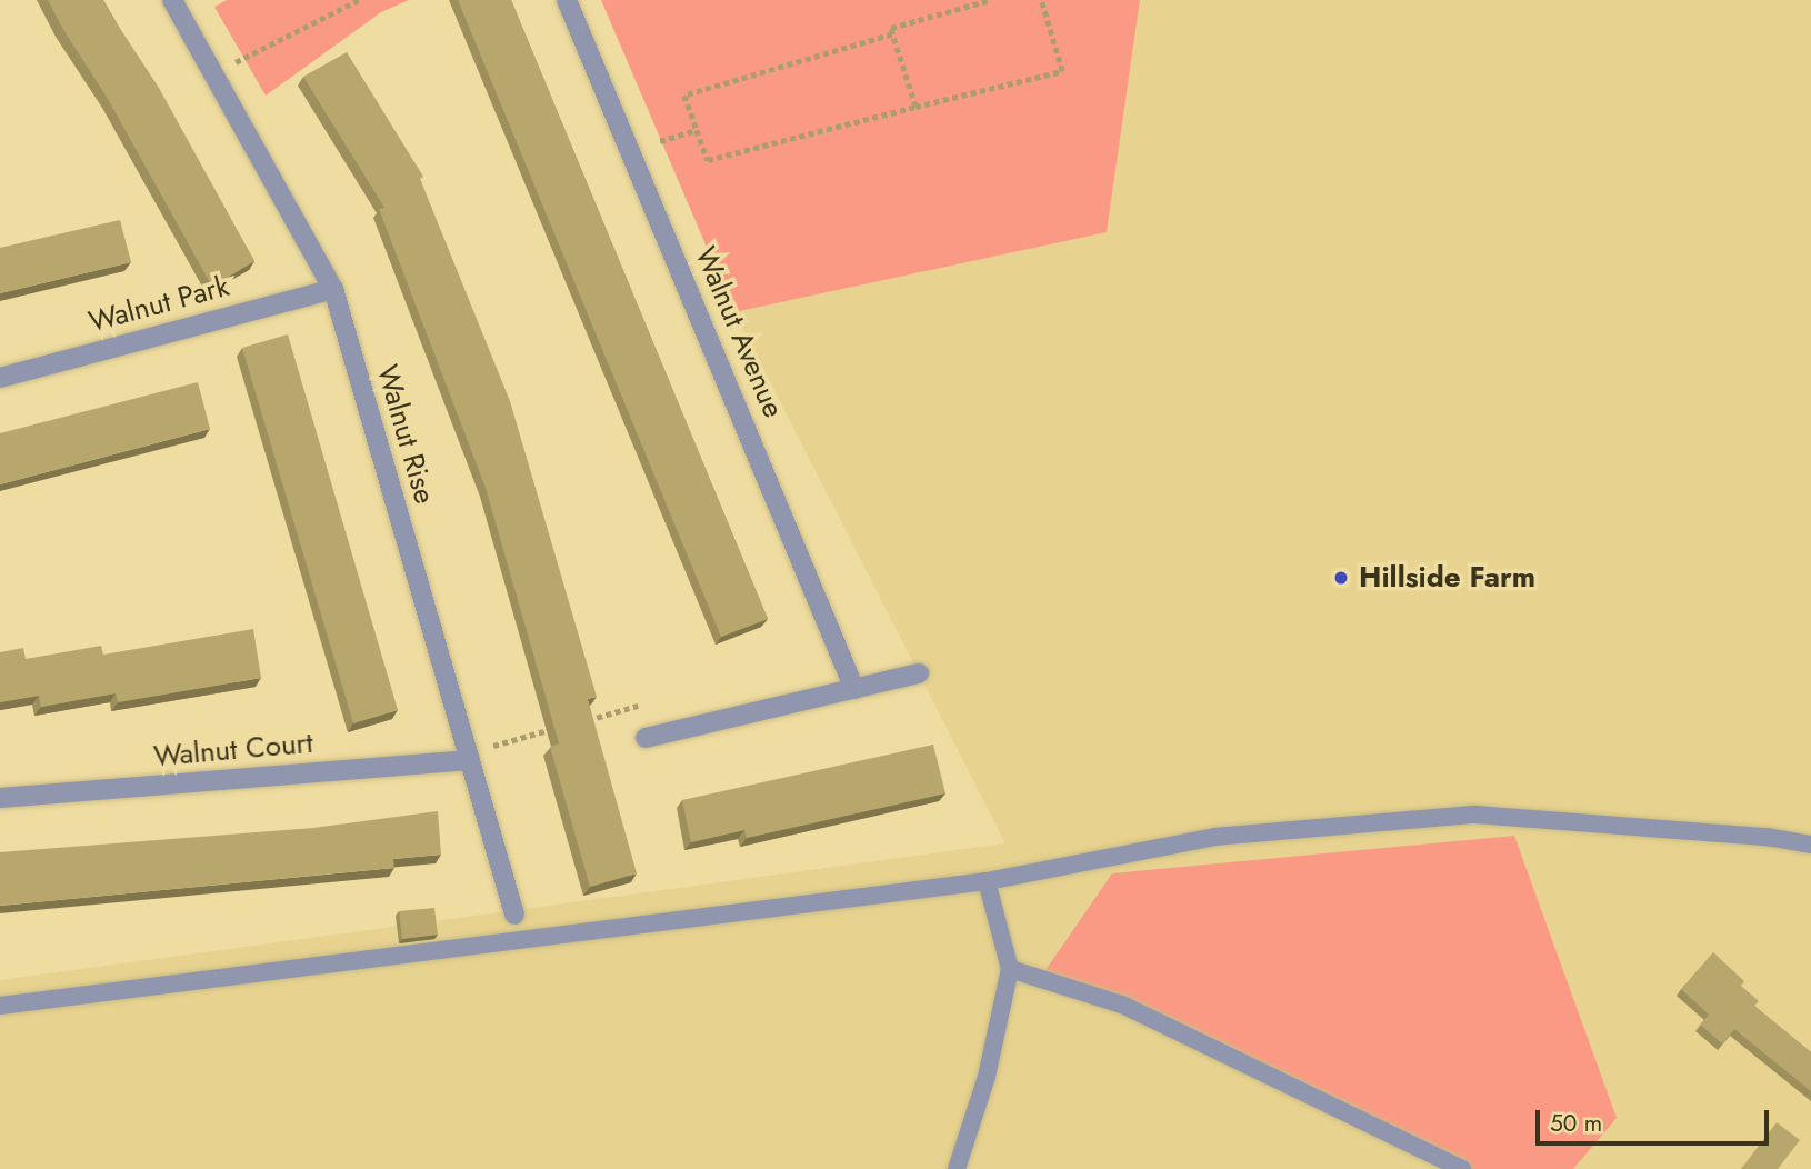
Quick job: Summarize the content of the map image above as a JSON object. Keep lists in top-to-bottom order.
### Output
{
  "streets": {
    "street": [
      "Walnut Park",
      "Walnut Avenue",
      "Walnut Rise",
      "Walnut Court"
    ]
  },
  "crossings": [
    ["Walnut Park", "Walnut Rise"],
    ["Walnut Rise", "Walnut Court"]
  ],
  "places": ["Hillside Farm"],
  "scale_bar": "50 m"
}
